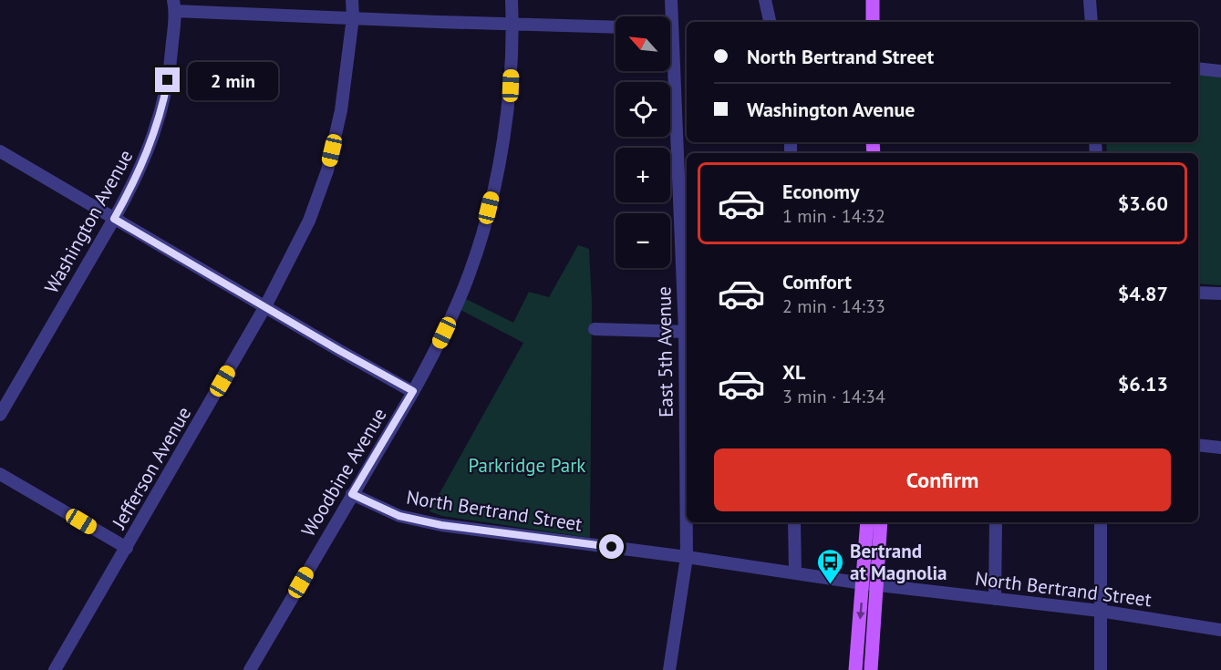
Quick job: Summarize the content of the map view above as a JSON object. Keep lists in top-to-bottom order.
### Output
{
  "streets": {
    "street": [
      "Washington Avenue",
      "East 5th Avenue",
      "Jefferson Avenue",
      "Woodbine Avenue",
      "North Bertrand Street"
    ]
  },
  "crossings": [
    ["East 5th Avenue", "North Bertrand Street"],
    ["Woodbine Avenue", "North Bertrand Street"]
  ],
  "parks": ["Parkridge Park"],
  "places": {
    "bus stop": ["Bertrand at Magnolia"]
  },
  "north": "top left",
  "page": {
    "map_buttons": ["+", "−"],
    "banner": ["North Bertrand Street", "Washington Avenue"],
    "bubble": "2 min",
    "list": [
      {
        "name": "Economy",
        "note": "1 min · 14:32",
        "value": "$3.60"
      },
      {
        "name": "Comfort",
        "note": "2 min · 14:33",
        "value": "$4.87"
      },
      {
        "name": "XL",
        "note": "3 min · 14:34",
        "value": "$6.13"
      }
    ],
    "buttons": "Confirm"
  }
}
